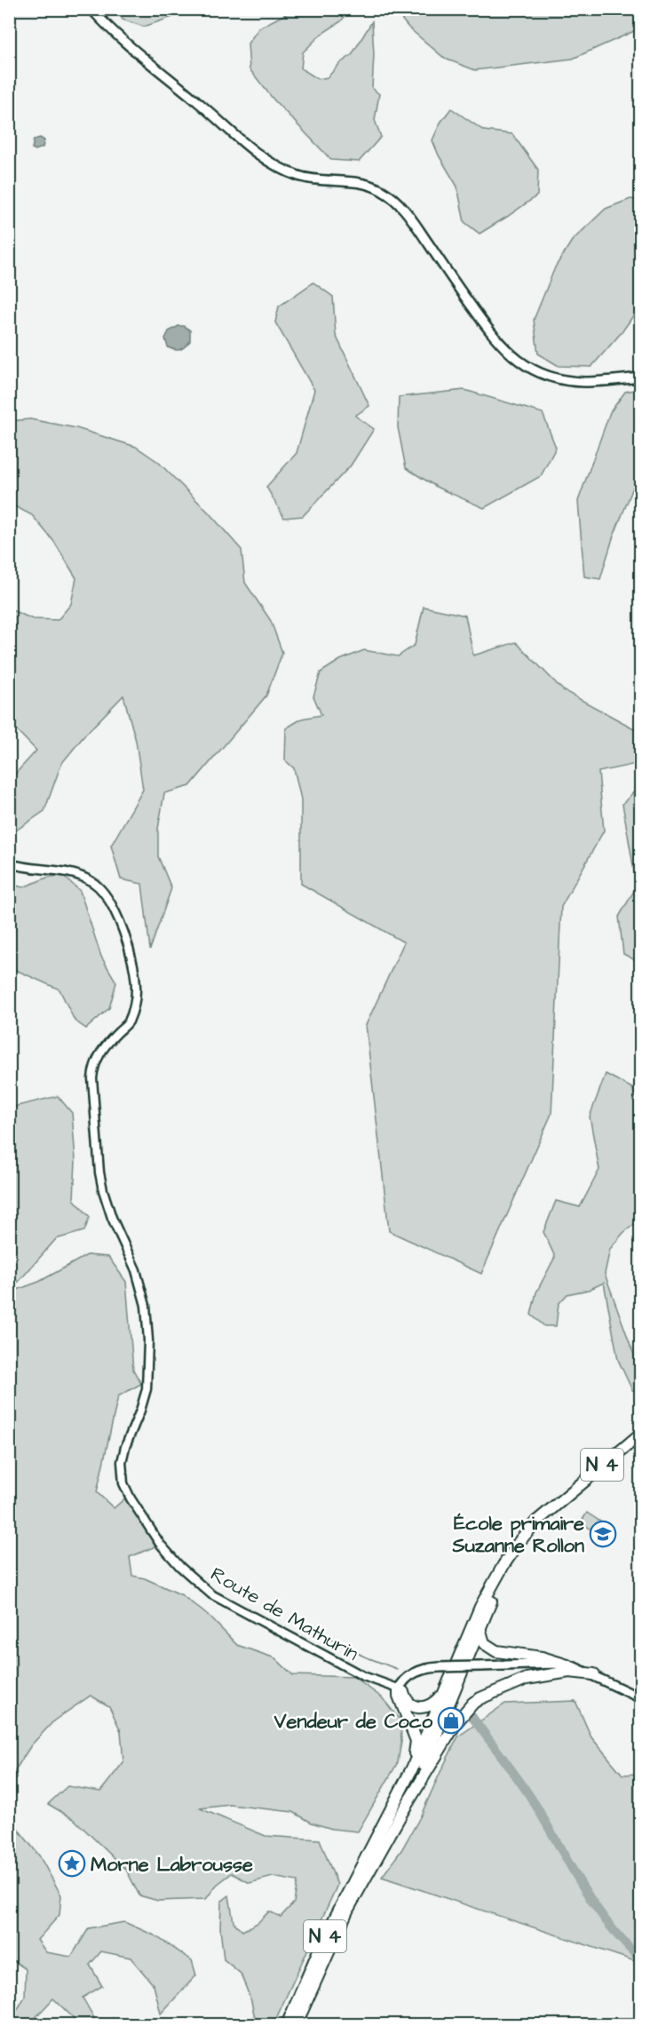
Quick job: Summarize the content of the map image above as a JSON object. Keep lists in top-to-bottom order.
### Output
{
  "streets": {
    "highway": ["N 4"],
    "street": ["Route de Mathurin"]
  },
  "places": {
    "school or university": ["École primaire Suzanne Rollon"],
    "shop": ["Vendeur de Coco"],
    "place": ["Morne Labrousse"]
  }
}
